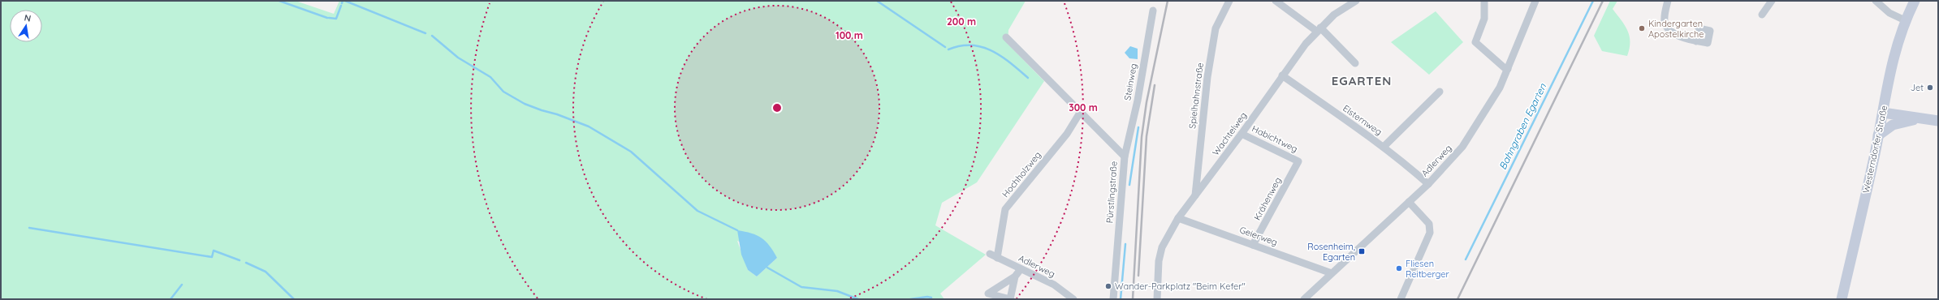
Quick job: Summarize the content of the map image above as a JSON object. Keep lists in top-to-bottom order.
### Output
{
  "streets": {
    "main road": ["Westerndorfer Straße"],
    "street": [
      "Steinweg",
      "Spielhahnstraße",
      "Elsternweg",
      "Wachtelweg",
      "Habichtweg",
      "Adlerweg",
      "Hochholzweg",
      "Pürstlingstraße",
      "Krähenweg",
      "Geierweg"
    ]
  },
  "crossings": [
    ["Steinweg", "Pürstlingstraße"],
    ["Spielhahnstraße", "Wachtelweg"],
    ["Elsternweg", "Wachtelweg"],
    ["Elsternweg", "Adlerweg"],
    ["Wachtelweg", "Habichtweg"],
    ["Wachtelweg", "Geierweg"],
    ["Habichtweg", "Krähenweg"],
    ["Adlerweg", "Hochholzweg"],
    ["Adlerweg", "Geierweg"],
    ["Hochholzweg", "Pürstlingstraße"],
    ["Krähenweg", "Geierweg"]
  ],
  "districts": ["EGARTEN"],
  "water": ["Bahngraben Egarten"],
  "places": {
    "other": [
      "Kindergarten Apostelkirche",
      "Jet",
      "Fliesen Reitberger",
      "Wander-Parkplatz \"Beim Kefer\""
    ],
    "transit": ["Rosenheim, Egarten"]
  },
  "north": "top",
  "rings": ["200 m", "100 m", "300 m"]
}
